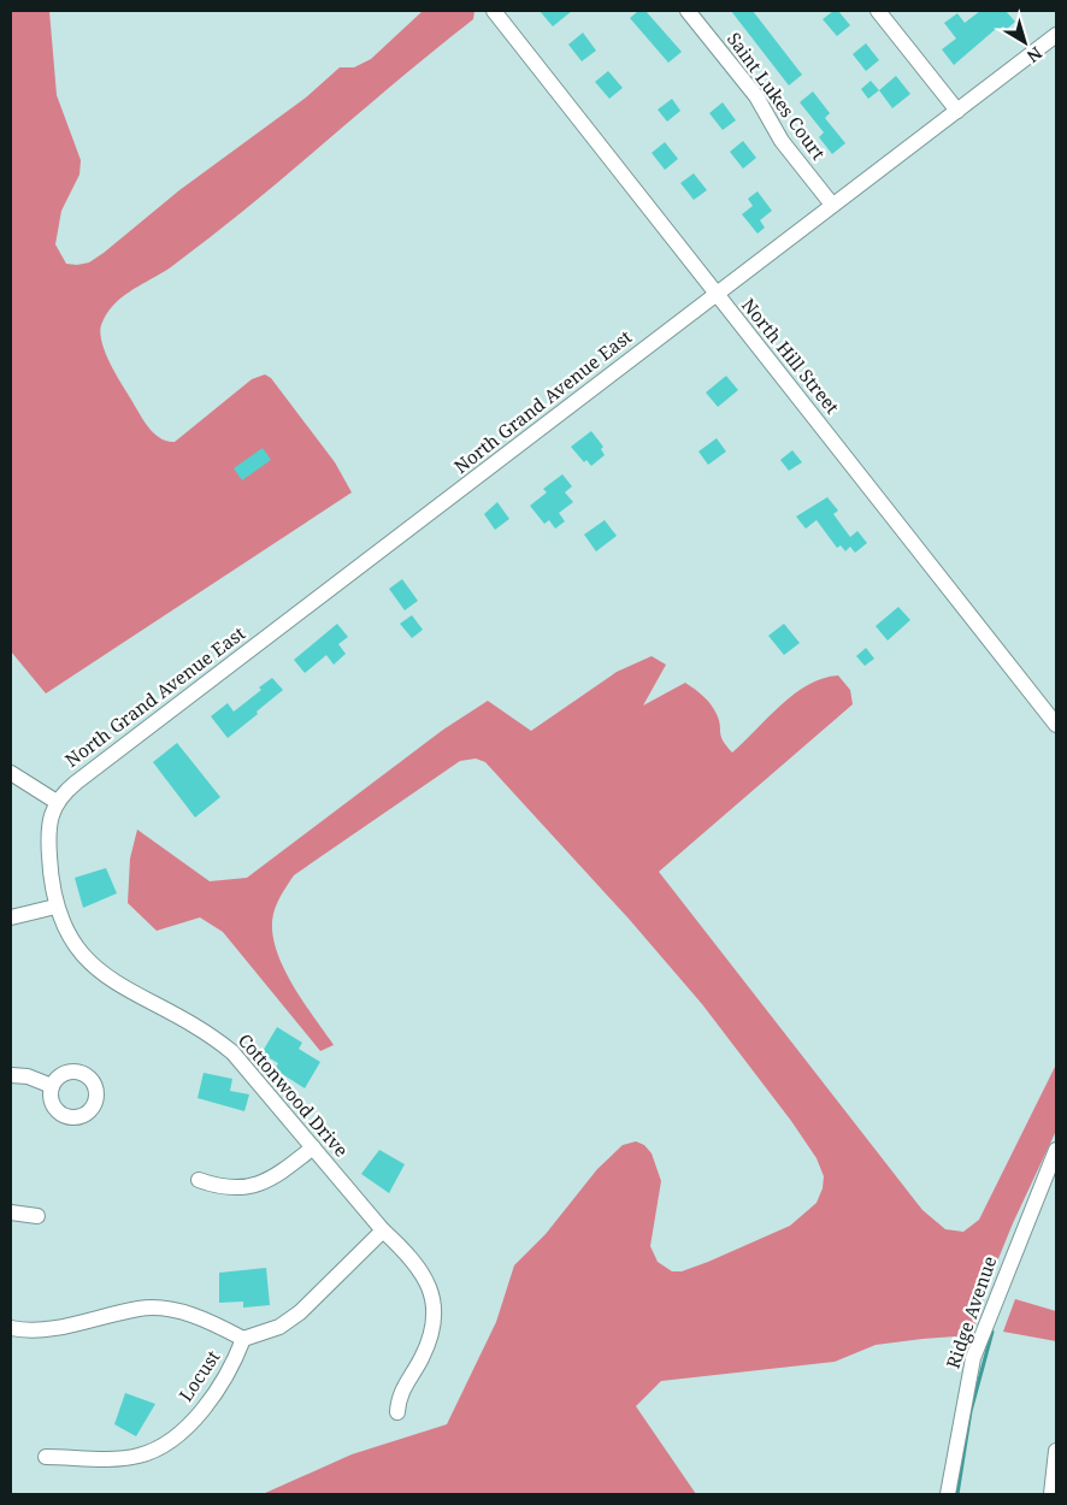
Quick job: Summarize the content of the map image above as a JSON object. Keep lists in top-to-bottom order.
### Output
{
  "streets": {
    "street": [
      "Saint Lukes Court",
      "North Hill Street",
      "North Grand Avenue East",
      "Cottonwood Drive",
      "Ridge Avenue",
      "Locust"
    ]
  },
  "crossings": [
    ["Saint Lukes Court", "North Grand Avenue East"],
    ["North Hill Street", "North Grand Avenue East"],
    ["North Grand Avenue East", "Cottonwood Drive"],
    ["Cottonwood Drive", "Locust"]
  ],
  "north": "bottom right"
}
